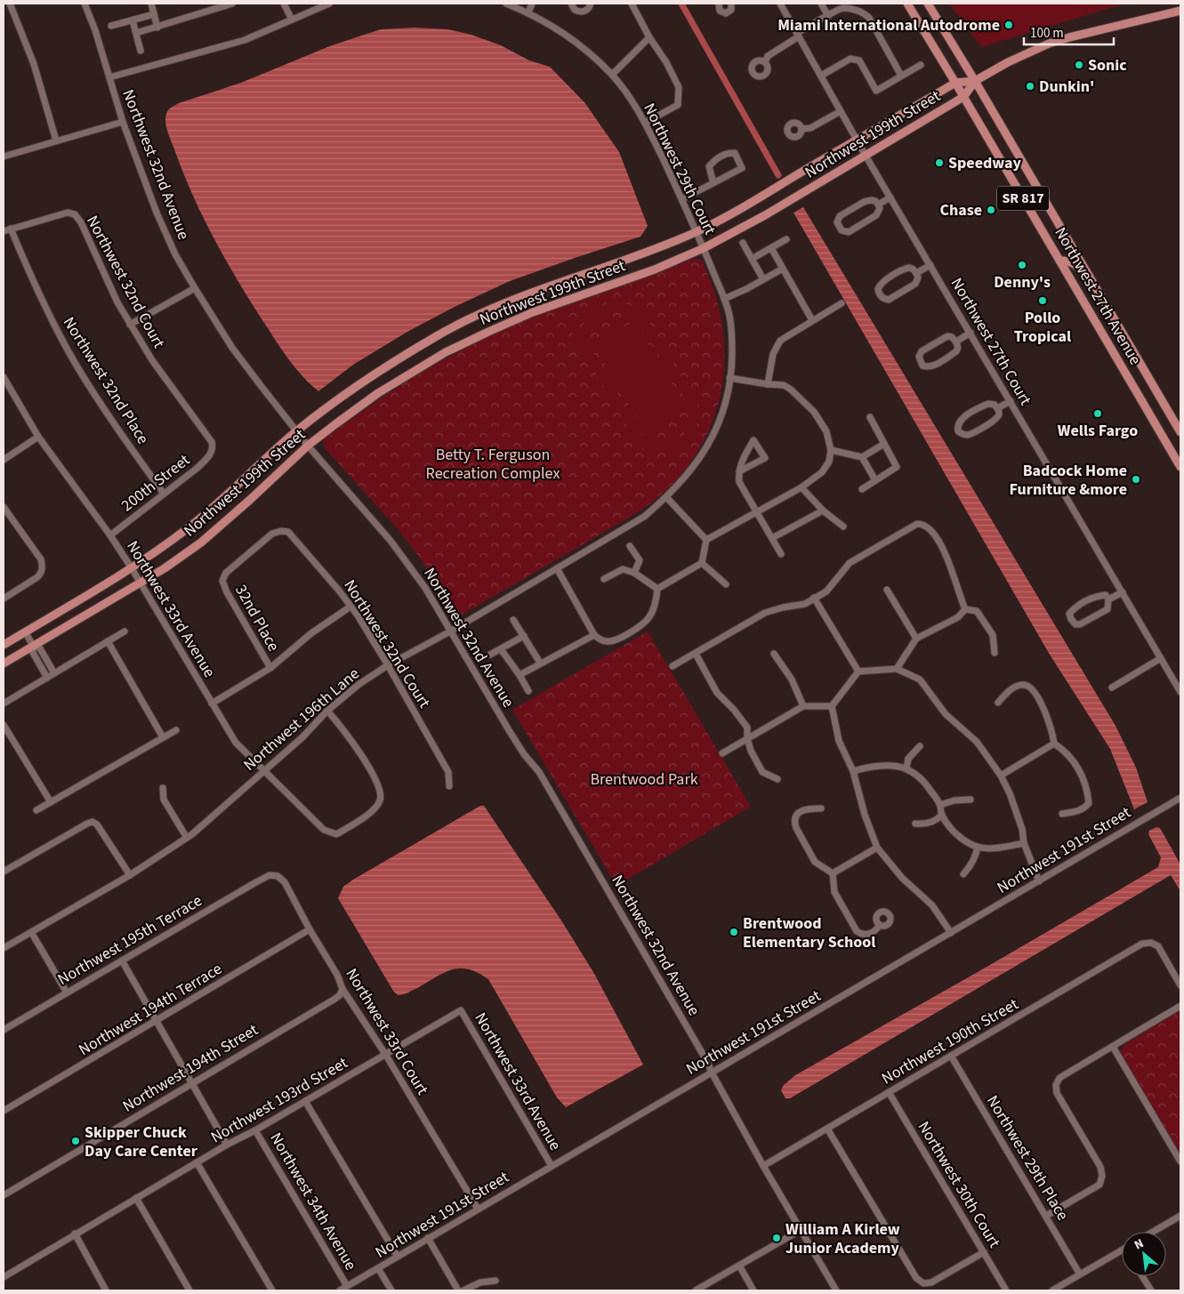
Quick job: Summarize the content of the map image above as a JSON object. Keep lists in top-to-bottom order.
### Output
{
  "streets": {
    "main road": ["Northwest 199th Street", "SR 817", "Northwest 27th Avenue"],
    "street": [
      "Northwest 32nd Avenue",
      "Northwest 29th Court",
      "Northwest 32nd Court",
      "Northwest 27th Court",
      "Northwest 32nd Place",
      "200th Street",
      "Northwest 33rd Avenue",
      "32nd Place",
      "Northwest 196th Lane",
      "Northwest 191st Street",
      "Northwest 195th Terrace",
      "Northwest 194th Terrace",
      "Northwest 33rd Court",
      "Northwest 190th Street",
      "Northwest 194th Street",
      "Northwest 193rd Street",
      "Northwest 29th Place",
      "Northwest 30th Court",
      "Northwest 34th Avenue"
    ]
  },
  "crossings": [
    ["Northwest 199th Street", "Northwest 32nd Avenue"],
    ["Northwest 199th Street", "Northwest 29th Court"],
    ["Northwest 199th Street", "Northwest 27th Avenue"],
    ["Northwest 199th Street", "Northwest 27th Court"],
    ["Northwest 199th Street", "Northwest 33rd Avenue"],
    ["Northwest 32nd Avenue", "Northwest 196th Lane"],
    ["Northwest 32nd Avenue", "Northwest 191st Street"],
    ["Northwest 32nd Avenue", "Northwest 190th Street"],
    ["Northwest 29th Court", "Northwest 196th Lane"],
    ["Northwest 32nd Court", "Northwest 32nd Place"],
    ["Northwest 32nd Court", "200th Street"],
    ["Northwest 32nd Court", "32nd Place"],
    ["Northwest 32nd Court", "Northwest 196th Lane"],
    ["Northwest 32nd Place", "200th Street"],
    ["200th Street", "Northwest 33rd Avenue"],
    ["Northwest 33rd Avenue", "Northwest 196th Lane"],
    ["Northwest 33rd Avenue", "Northwest 191st Street"],
    ["Northwest 33rd Avenue", "Northwest 193rd Street"],
    ["Northwest 191st Street", "Northwest 33rd Court"],
    ["Northwest 191st Street", "Northwest 34th Avenue"],
    ["Northwest 195th Terrace", "Northwest 33rd Court"],
    ["Northwest 194th Terrace", "Northwest 33rd Court"],
    ["Northwest 33rd Court", "Northwest 194th Street"],
    ["Northwest 33rd Court", "Northwest 193rd Street"],
    ["Northwest 190th Street", "Northwest 29th Place"],
    ["Northwest 190th Street", "Northwest 30th Court"],
    ["Northwest 193rd Street", "Northwest 34th Avenue"]
  ],
  "parks": ["Betty T. Ferguson Recreation Complex", "Brentwood Park"],
  "places": [
    "Miami International Autodrome",
    "Sonic",
    "Dunkin'",
    "Speedway",
    "Chase",
    "Denny's",
    "Pollo Tropical",
    "Wells Fargo",
    "Badcock Home Furniture &more",
    "Brentwood Elementary School",
    "Skipper Chuck Day Care Center",
    "William A Kirlew Junior Academy"
  ],
  "scale_bar": "100 m",
  "north": "top left"
}
